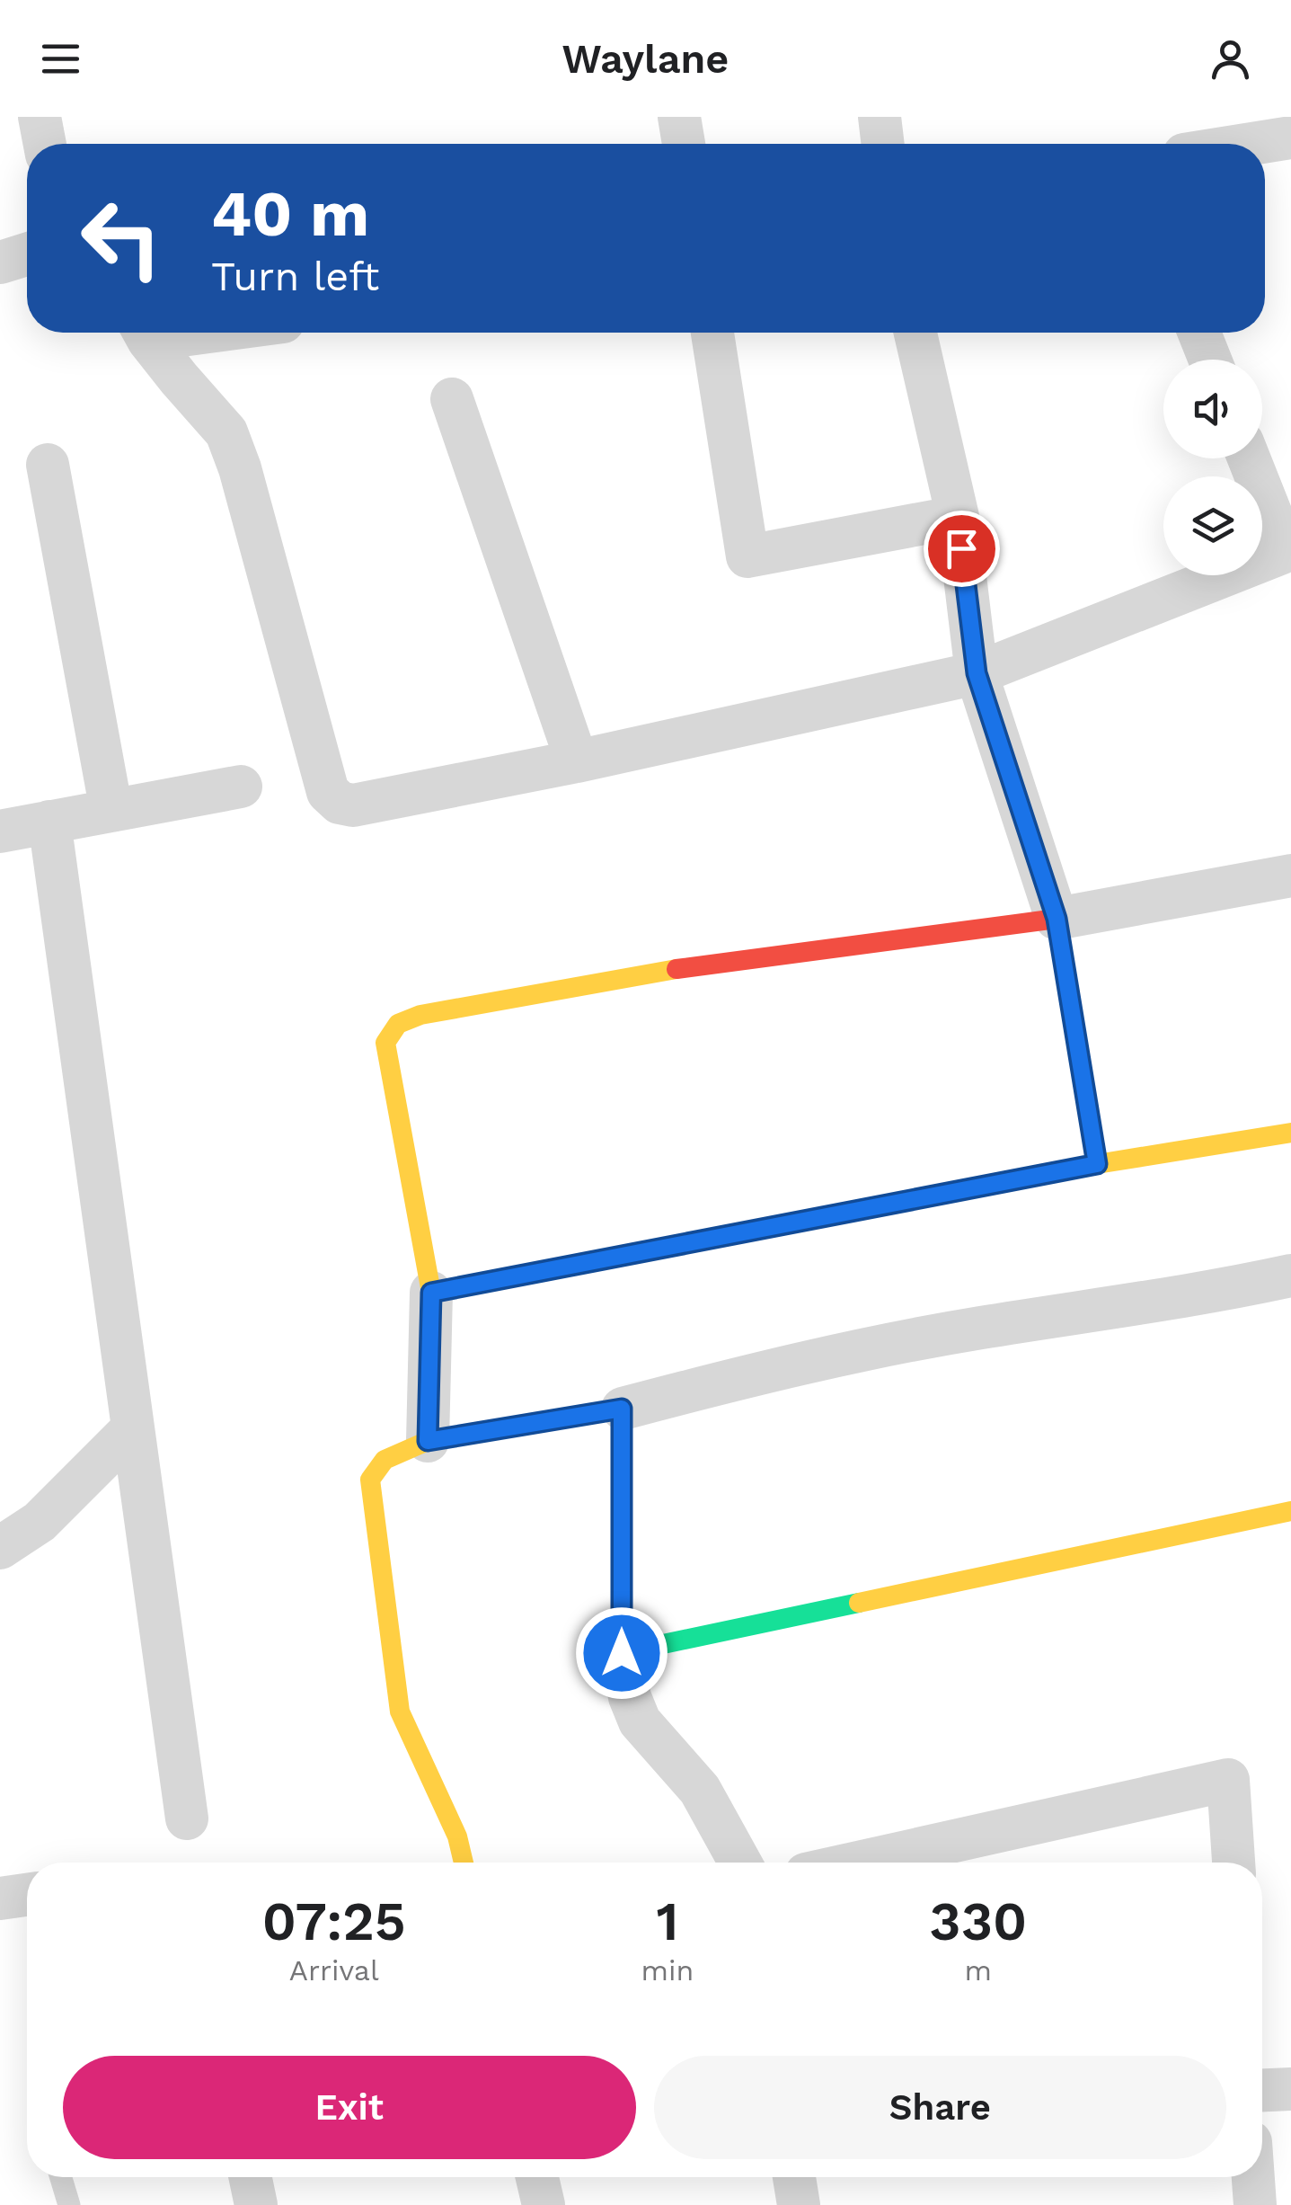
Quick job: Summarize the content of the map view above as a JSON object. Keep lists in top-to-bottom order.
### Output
{
  "page": {
    "header": "Waylane",
    "turn": ["40 m", "Turn left"],
    "eta": [
      "07:25",
      "Arrival",
      "1",
      "min",
      "330",
      "m"
    ],
    "buttons": ["Exit", "Share"]
  }
}
